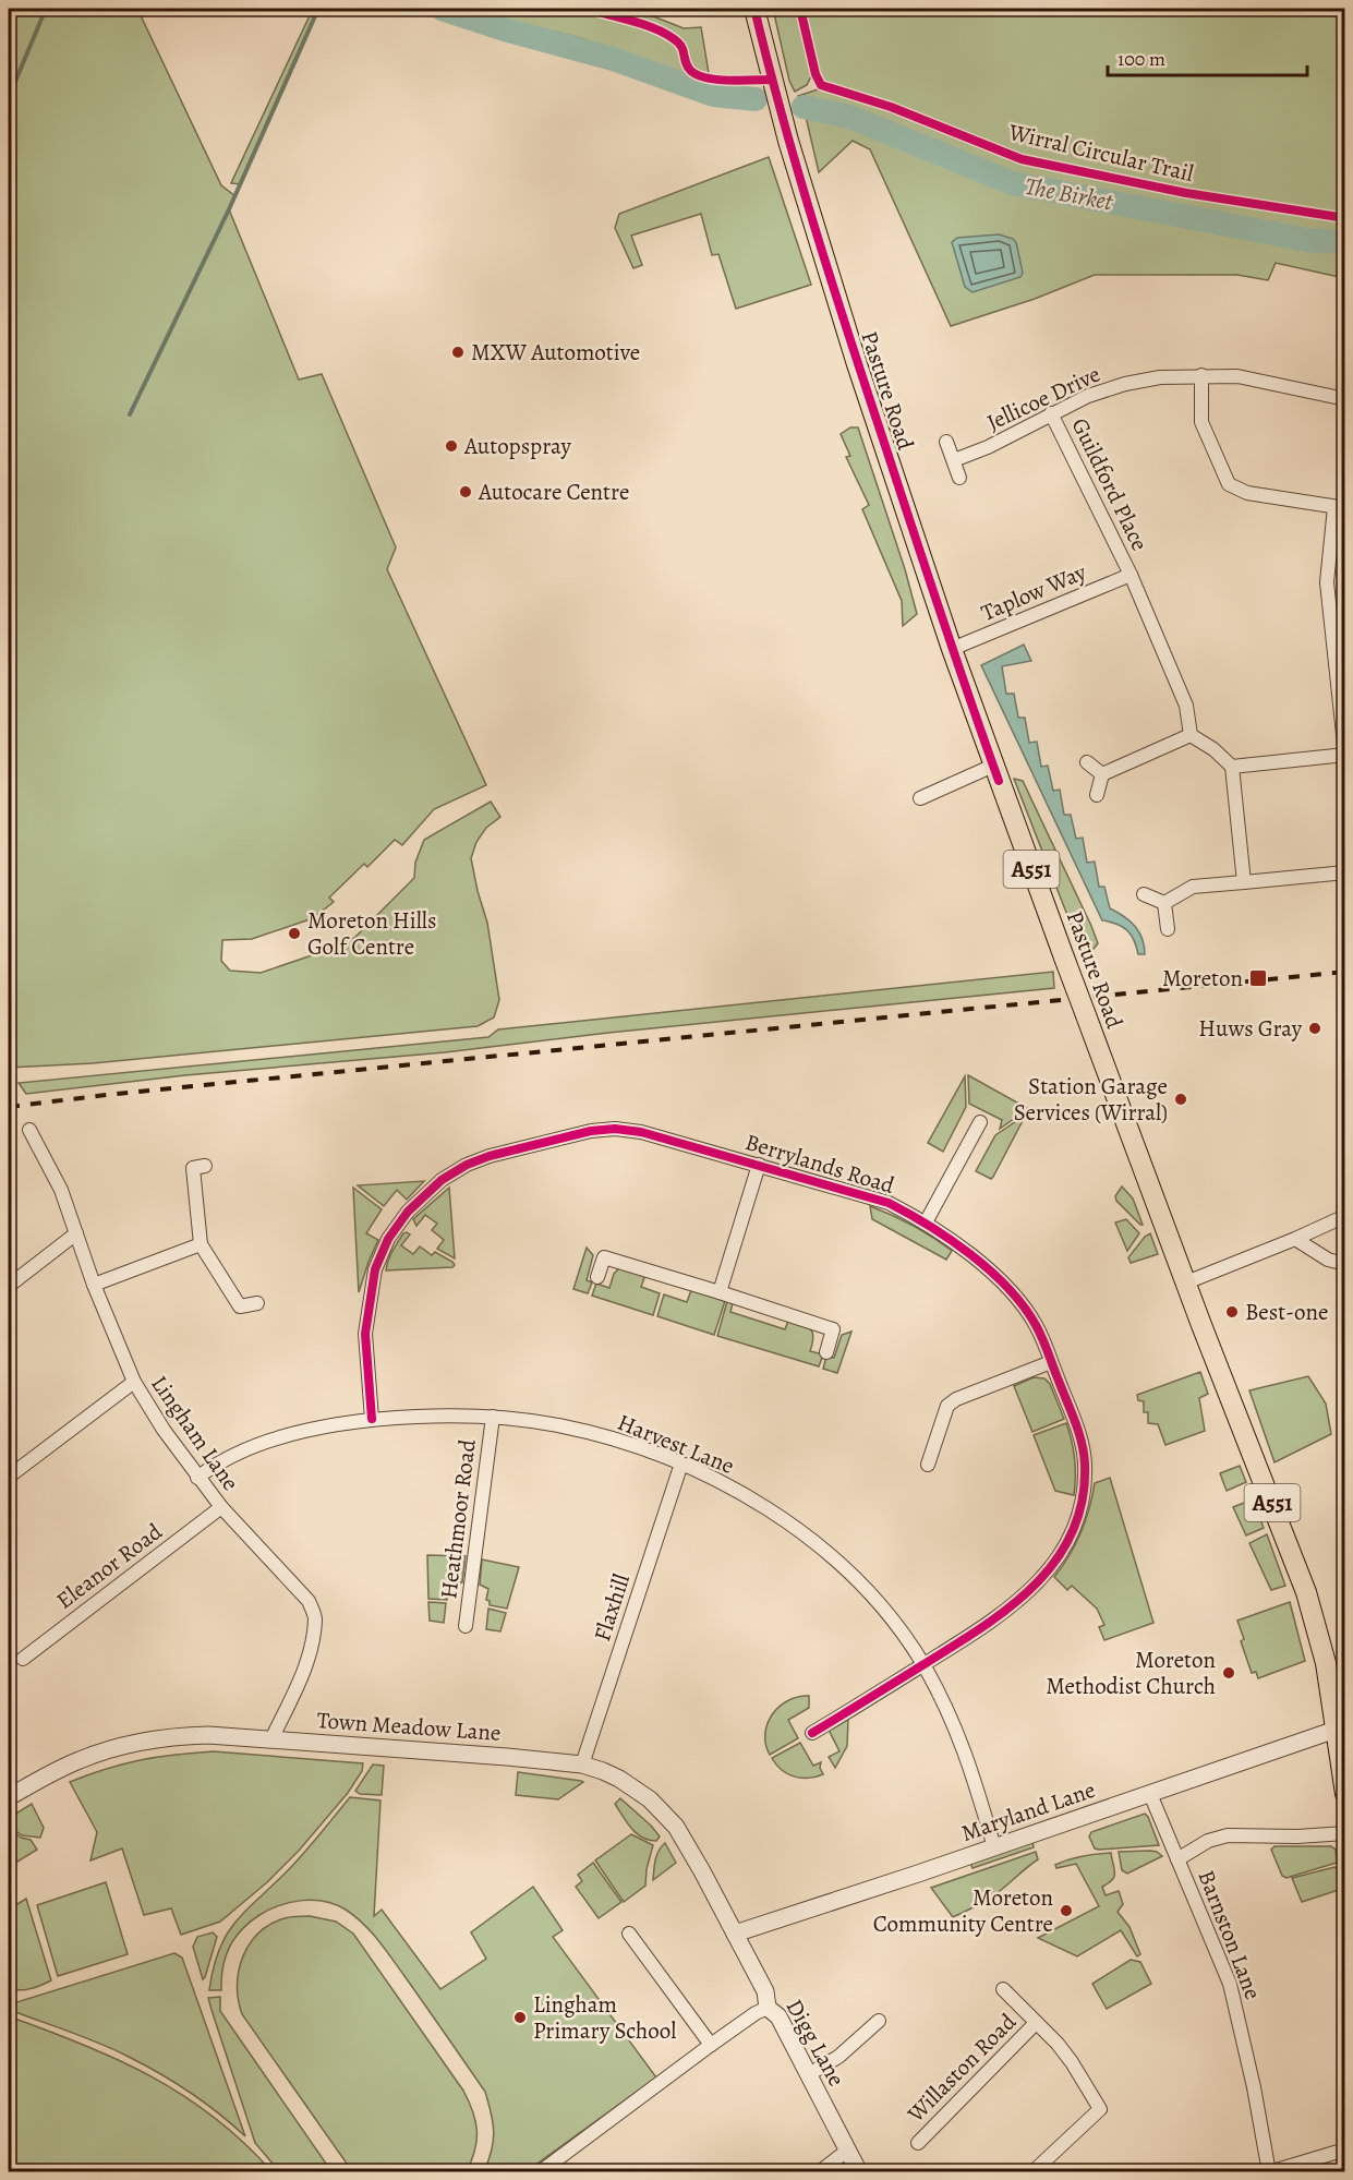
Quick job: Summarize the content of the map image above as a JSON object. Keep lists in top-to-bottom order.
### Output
{
  "streets": {
    "main road": ["Pasture Road", "A551"],
    "street": [
      "Jellicoe Drive",
      "Guildford Place",
      "Taplow Way",
      "Berrylands Road",
      "Lingham Lane",
      "Harvest Lane",
      "Heathmoor Road",
      "Eleanor Road",
      "Flaxhill",
      "Town Meadow Lane",
      "Maryland Lane",
      "Barnston Lane",
      "Digg Lane",
      "Willaston Road"
    ],
    "cycle path": ["Wirral Circular Trail"]
  },
  "crossings": [
    ["Pasture Road", "Taplow Way"],
    ["Pasture Road", "Maryland Lane"],
    ["Jellicoe Drive", "Guildford Place"],
    ["Guildford Place", "Taplow Way"],
    ["Berrylands Road", "Harvest Lane"],
    ["Lingham Lane", "Harvest Lane"],
    ["Lingham Lane", "Eleanor Road"],
    ["Lingham Lane", "Town Meadow Lane"],
    ["Harvest Lane", "Heathmoor Road"],
    ["Harvest Lane", "Flaxhill"],
    ["Harvest Lane", "Maryland Lane"],
    ["Flaxhill", "Town Meadow Lane"],
    ["Town Meadow Lane", "Maryland Lane"],
    ["Town Meadow Lane", "Digg Lane"],
    ["Maryland Lane", "Barnston Lane"],
    ["Maryland Lane", "Digg Lane"]
  ],
  "water": ["The Birket"],
  "places": {
    "other": [
      "MXW Automotive",
      "Autopspray",
      "Autocare Centre",
      "Moreton Hills Golf Centre",
      "Huws Gray",
      "Station Garage Services (Wirral)",
      "Best-one",
      "Moreton Methodist Church",
      "Moreton Community Centre",
      "Lingham Primary School"
    ],
    "transit": ["Moreton"]
  },
  "scale_bar": "100 m"
}
